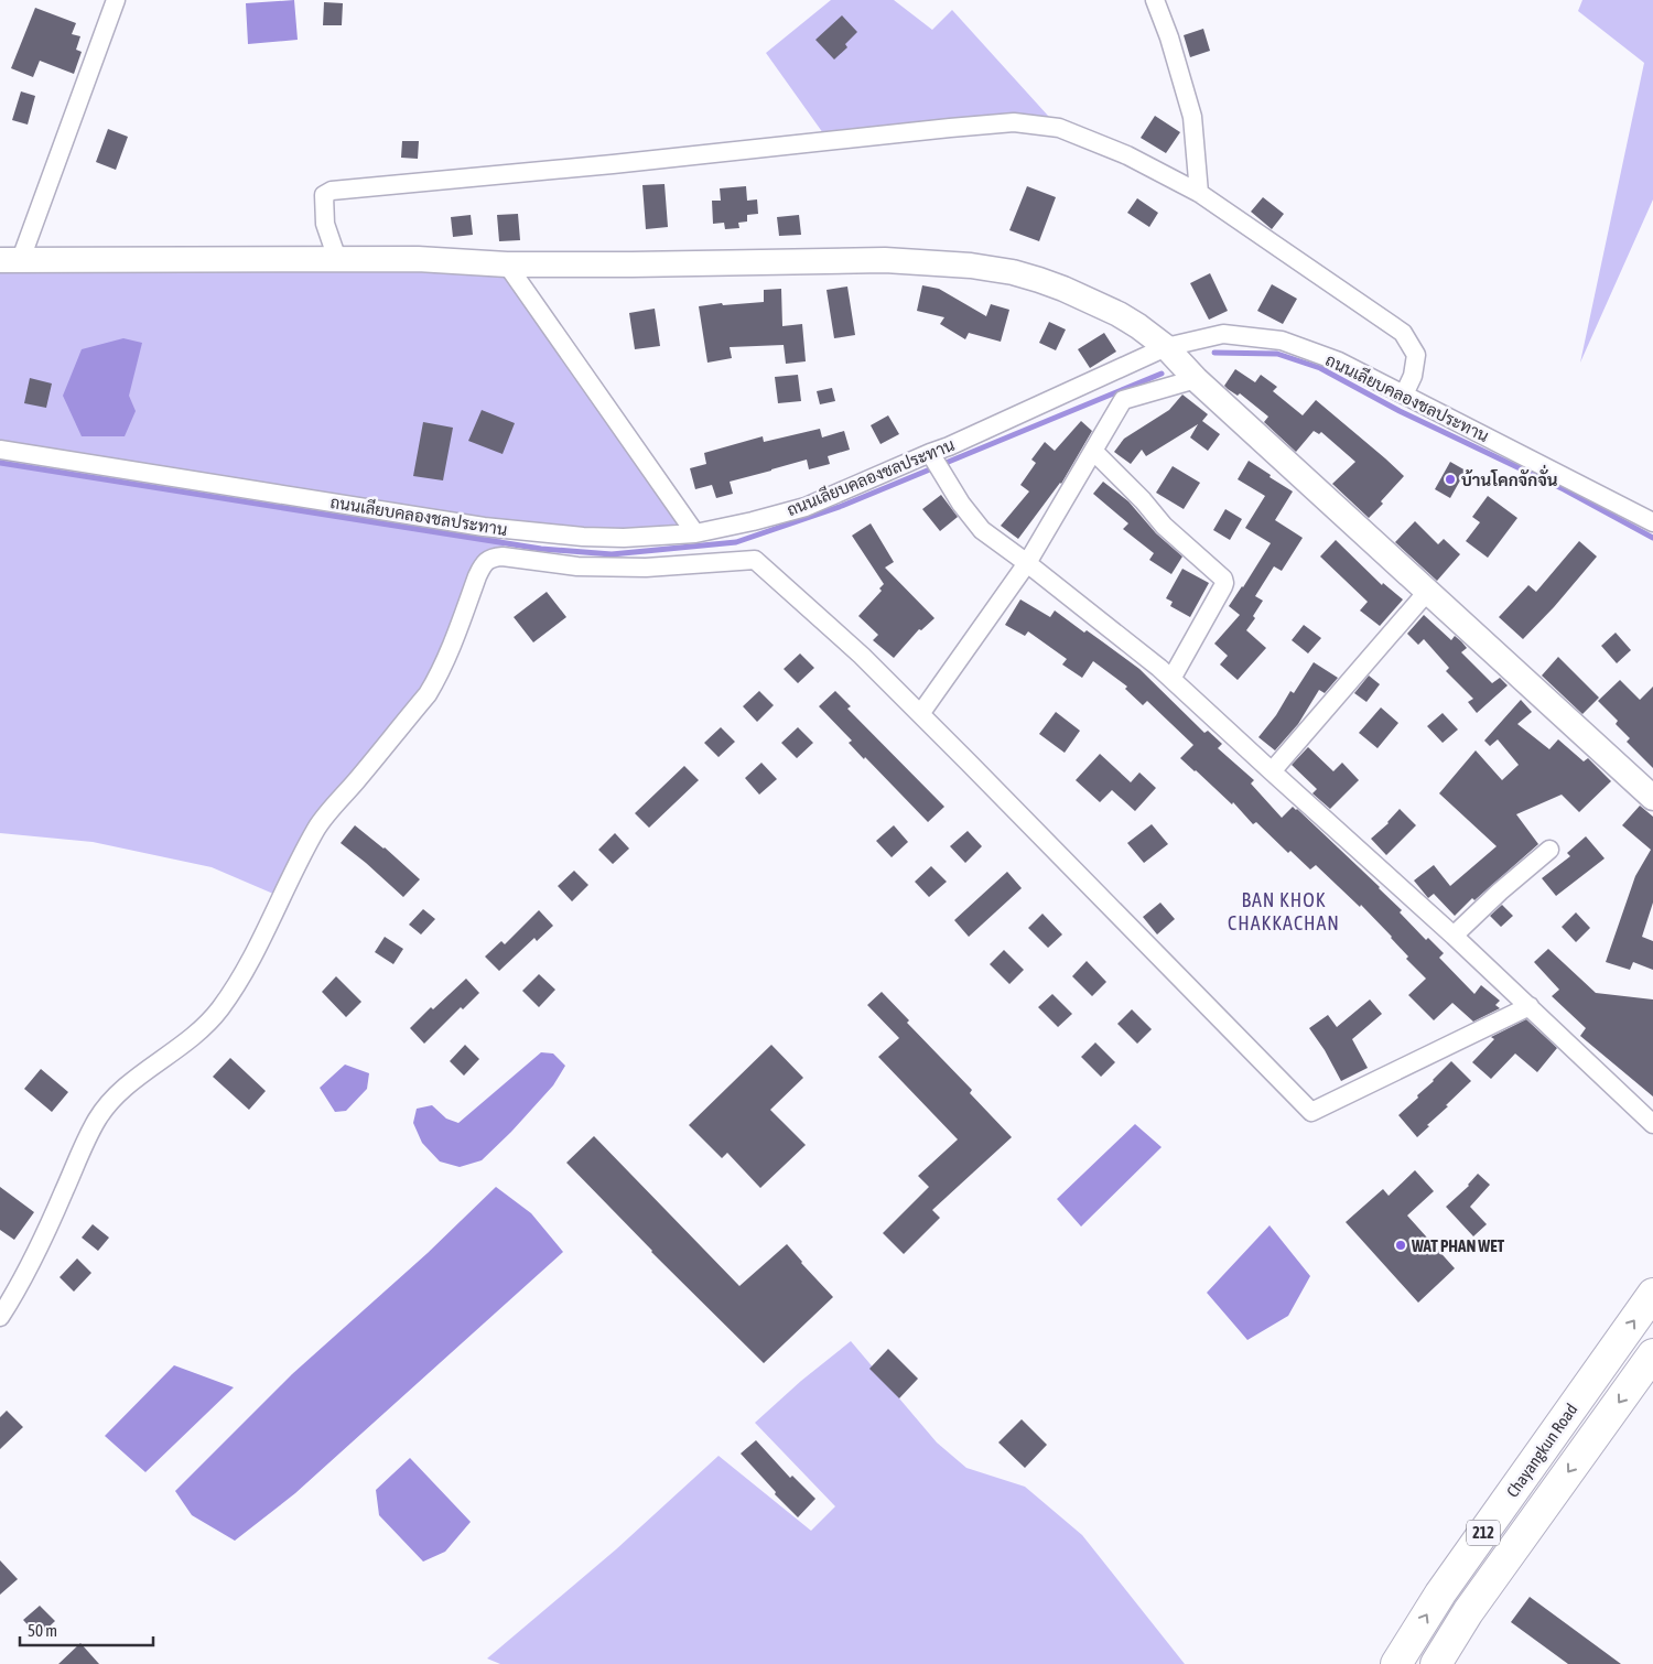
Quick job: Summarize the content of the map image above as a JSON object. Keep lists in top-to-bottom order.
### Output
{
  "streets": {
    "highway": ["Chayangkun Road", "212"],
    "street": ["ถนนเลียบคลองชลประทาน"]
  },
  "districts": ["BAN KHOK CHAKKACHAN"],
  "places": ["บ้านโคกจักจั่น", "WAT PHAN WET"],
  "scale_bar": "50 m"
}
